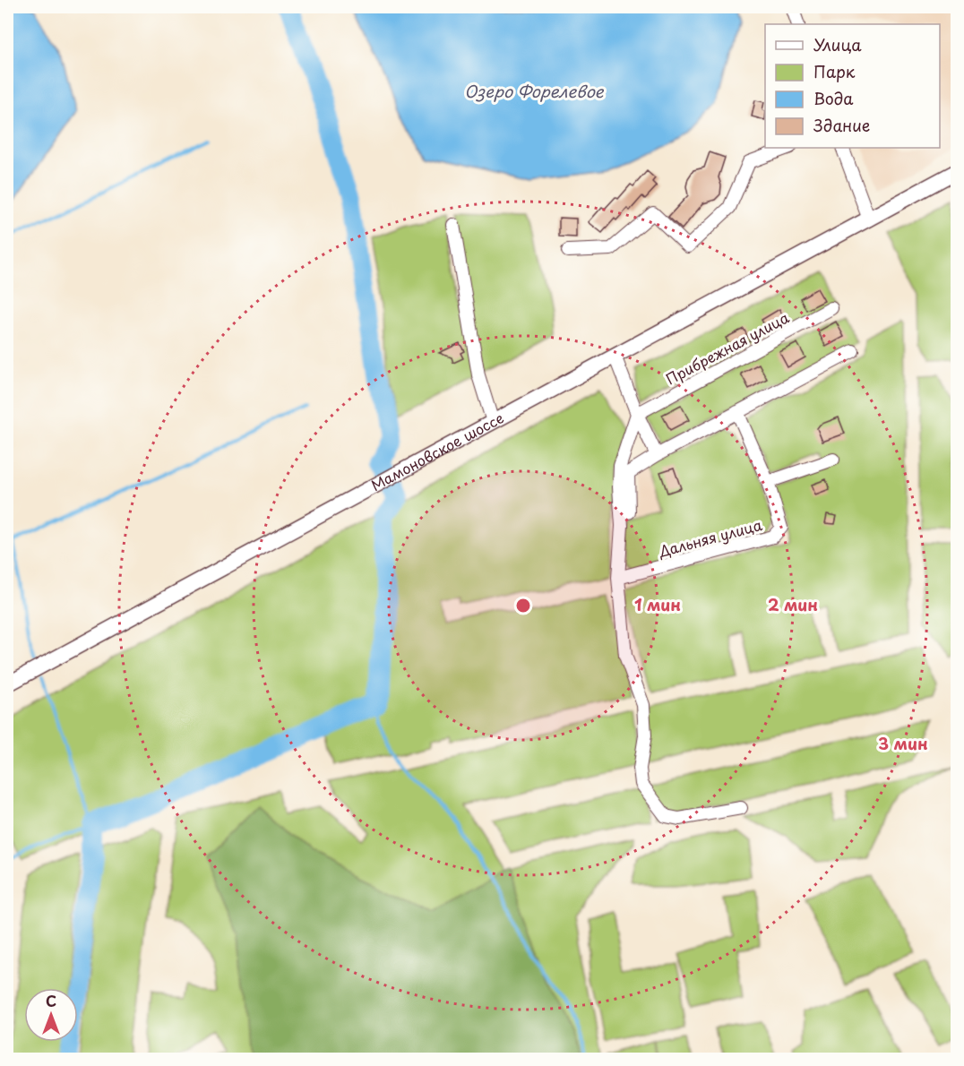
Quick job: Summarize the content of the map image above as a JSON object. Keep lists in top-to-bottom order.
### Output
{
  "streets": {
    "main road": ["Мамоновское шоссе"],
    "street": ["Прибрежная улица", "Дальняя улица"]
  },
  "water": ["Озеро Форелевое"],
  "legend": [
    "Улица",
    "Парк",
    "Вода",
    "Здание"
  ],
  "north": "top",
  "rings": ["1 мин", "2 мин", "3 мин"]
}
